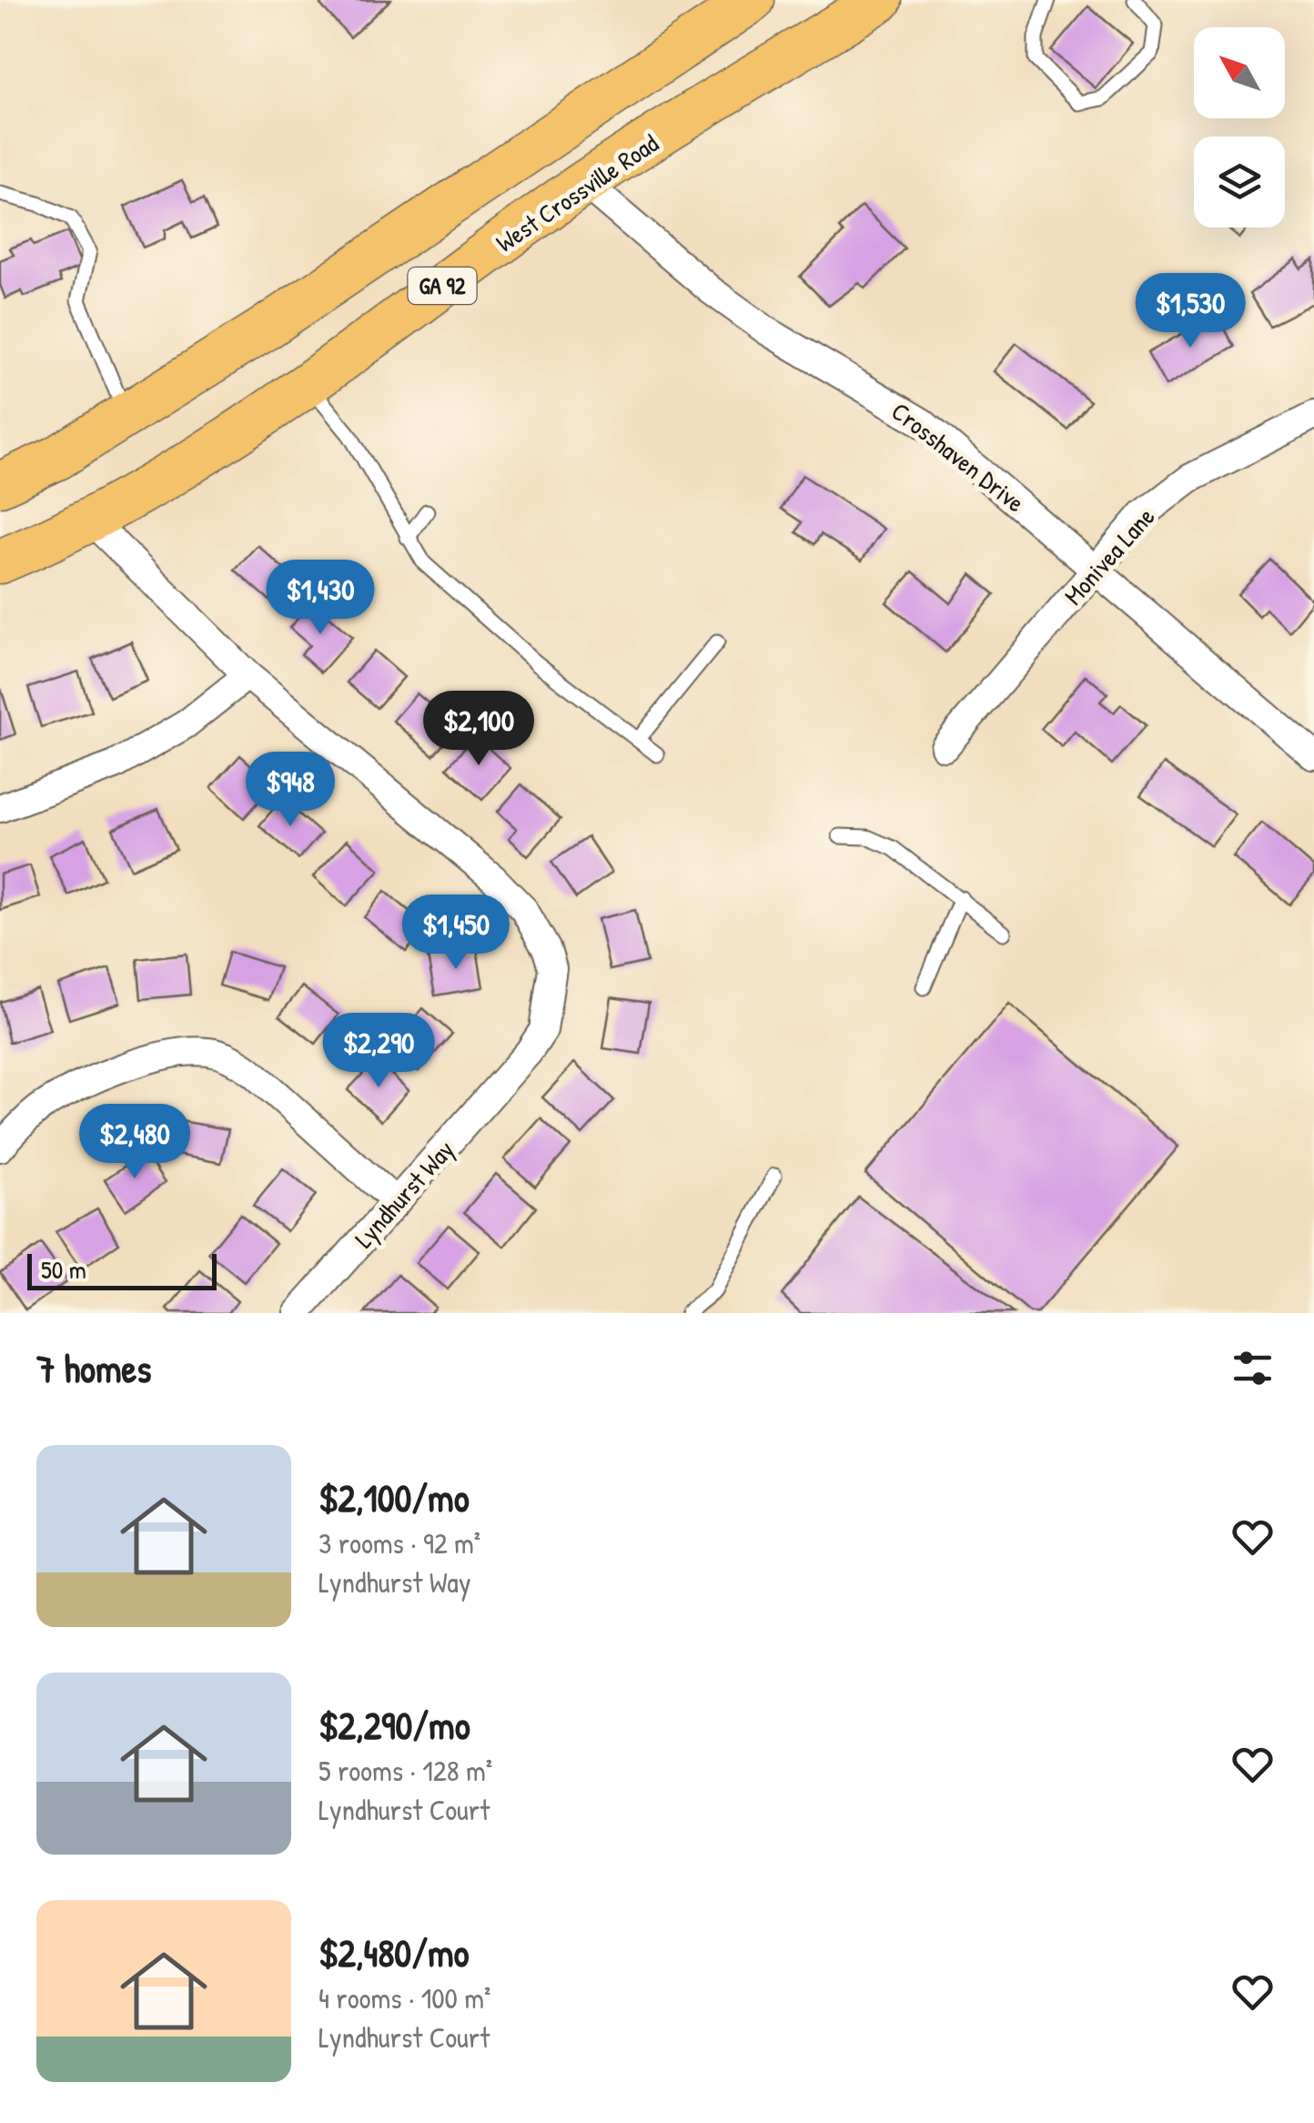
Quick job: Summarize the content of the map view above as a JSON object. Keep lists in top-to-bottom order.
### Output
{
  "streets": {
    "main road": ["West Crossville Road", "GA 92"],
    "street": ["Crosshaven Drive", "Monivea Lane", "Lyndhurst Way"]
  },
  "crossings": [
    ["West Crossville Road", "Crosshaven Drive"],
    ["West Crossville Road", "Lyndhurst Way"],
    ["Crosshaven Drive", "Monivea Lane"]
  ],
  "scale_bar": "50 m",
  "north": "top left",
  "page": {
    "price": [
      "$1,530",
      "$1,430",
      "$2,100",
      "$948",
      "$1,450",
      "$2,290",
      "$2,480"
    ],
    "scale": "50 m",
    "heading": "7 homes",
    "list": [
      {
        "name": "$2,100/mo",
        "note": "3 rooms · 92 m² · Lyndhurst Way"
      },
      {
        "name": "$2,290/mo",
        "note": "5 rooms · 128 m² · Lyndhurst Court"
      },
      {
        "name": "$2,480/mo",
        "note": "4 rooms · 100 m² · Lyndhurst Court"
      }
    ]
  }
}
